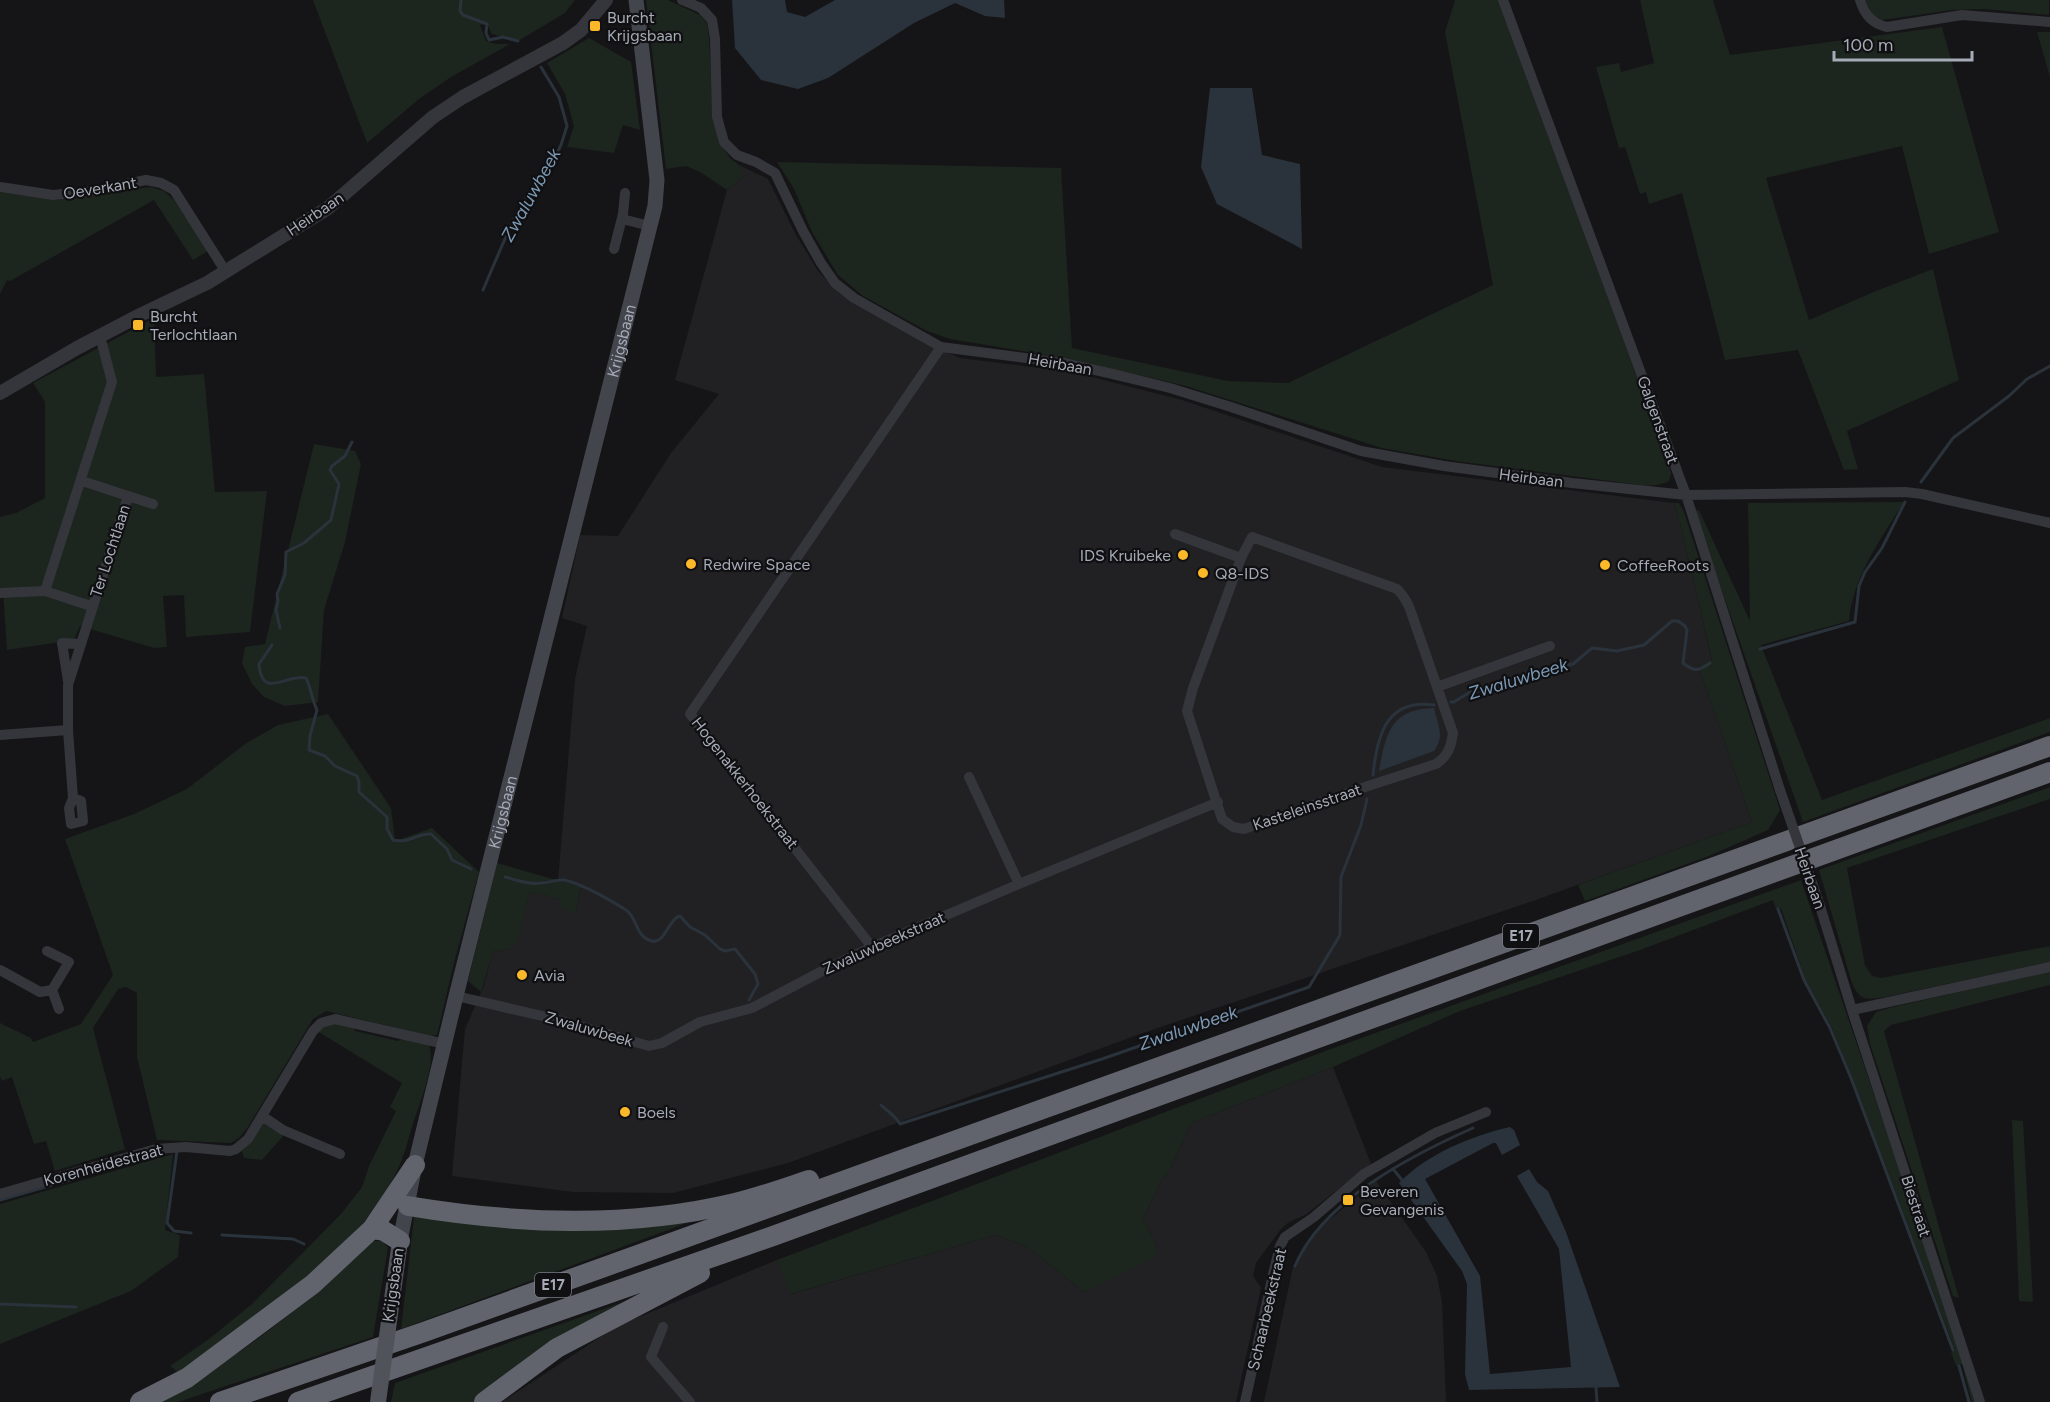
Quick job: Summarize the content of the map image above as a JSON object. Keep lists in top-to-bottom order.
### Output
{
  "streets": {
    "highway": ["E17"],
    "main road": ["Krijgsbaan"],
    "street": [
      "Oeverkant",
      "Heirbaan",
      "Galgenstraat",
      "Ter Lochtlaan",
      "Hogenakkerhoekstraat",
      "Kasteleinsstraat",
      "Zwaluwbeekstraat",
      "Zwaluwbeek",
      "Korenheidestraat",
      "Biestraat",
      "Schaarbeekstraat"
    ]
  },
  "crossings": [
    ["Oeverkant", "Heirbaan"],
    ["Heirbaan", "Galgenstraat"],
    ["Heirbaan", "Hogenakkerhoekstraat"],
    ["Heirbaan", "Biestraat"],
    ["Krijgsbaan", "Zwaluwbeek"],
    ["Krijgsbaan", "Korenheidestraat"],
    ["Hogenakkerhoekstraat", "Zwaluwbeekstraat"],
    ["Kasteleinsstraat", "Zwaluwbeekstraat"],
    ["Zwaluwbeekstraat", "Zwaluwbeek"]
  ],
  "water": ["Zwaluwbeek"],
  "places": {
    "transit": ["Burcht Krijgsbaan", "Burcht Terlochtlaan", "Beveren Gevangenis"],
    "other": [
      "IDS Kruibeke",
      "Redwire Space",
      "CoffeeRoots",
      "Q8-IDS",
      "Avia",
      "Boels"
    ]
  },
  "scale_bar": "100 m"
}
